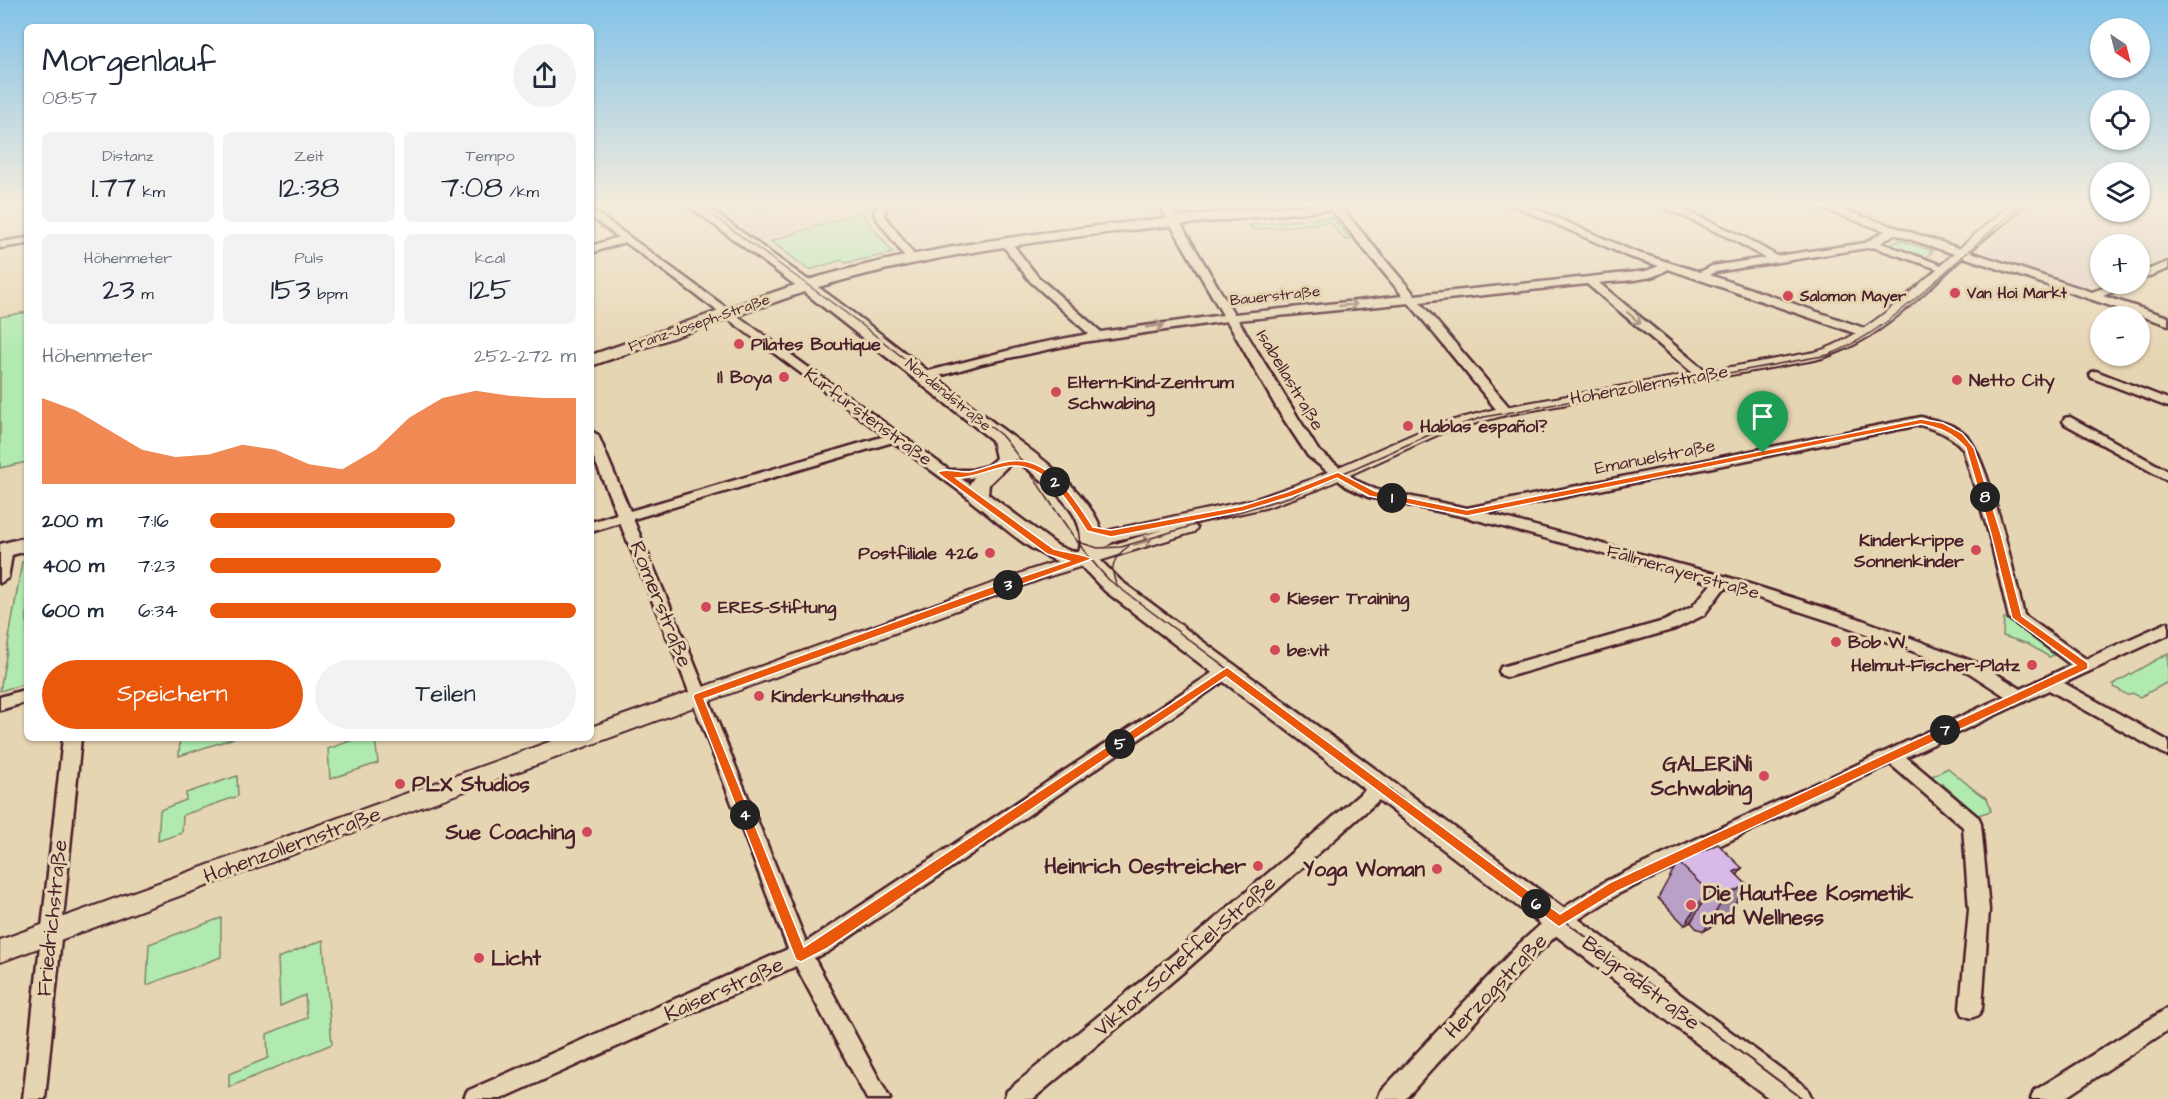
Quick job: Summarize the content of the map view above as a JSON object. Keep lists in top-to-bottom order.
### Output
{
  "streets": {
    "main road": ["Franz-Joseph-Straße", "Nordendstraße", "Belgradstraße"],
    "street": [
      "Bauerstraße",
      "Isabellastraße",
      "Hohenzollernstraße",
      "Kurfürstenstraße",
      "Emanuelstraße",
      "Fallmerayerstraße",
      "Römerstraße",
      "Friedrichstraße",
      "Viktor-Scheffel-Straße",
      "Herzogstraße",
      "Kaiserstraße"
    ]
  },
  "crossings": [
    ["Bauerstraße", "Isabellastraße"],
    ["Bauerstraße", "Nordendstraße"],
    ["Franz-Joseph-Straße", "Nordendstraße"],
    ["Franz-Joseph-Straße", "Kurfürstenstraße"],
    ["Isabellastraße", "Hohenzollernstraße"],
    ["Isabellastraße", "Fallmerayerstraße"],
    ["Hohenzollernstraße", "Nordendstraße"],
    ["Hohenzollernstraße", "Fallmerayerstraße"],
    ["Hohenzollernstraße", "Römerstraße"],
    ["Hohenzollernstraße", "Friedrichstraße"],
    ["Hohenzollernstraße", "Belgradstraße"],
    ["Emanuelstraße", "Fallmerayerstraße"],
    ["Emanuelstraße", "Herzogstraße"],
    ["Fallmerayerstraße", "Herzogstraße"],
    ["Römerstraße", "Kaiserstraße"],
    ["Viktor-Scheffel-Straße", "Belgradstraße"],
    ["Belgradstraße", "Herzogstraße"],
    ["Belgradstraße", "Kaiserstraße"]
  ],
  "one_way": ["Bauerstraße"],
  "places": [
    "Van Hoi Markt",
    "Salomon Mayer",
    "Pilates Boutique",
    "Il Boya",
    "Netto City",
    "Eltern-Kind-Zentrum Schwabing",
    "Hablas español?",
    "Kinderkrippe Sonnenkinder",
    "Postfiliale 426",
    "Kieser Training",
    "ERES-Stiftung",
    "Bob W.",
    "be:vit",
    "Helmut-Fischer-Platz",
    "Kinderkunsthaus",
    "GALERiNi Schwabing",
    "PLX Studios",
    "Sue Coaching",
    "Heinrich Oestreicher",
    "Yoga Woman",
    "Die Hautfee Kosmetik und Wellness",
    "Licht"
  ],
  "north": "bottom right",
  "page": {
    "map_buttons": ["+", "−"],
    "heading": ["Morgenlauf", "08:57"],
    "stats": [
      ["Distanz", "1.77 km"],
      ["Zeit", "12:38"],
      ["Tempo", "7:08 /km"],
      ["Höhenmeter", "23 m"],
      ["Puls", "153 bpm"],
      ["kcal", "125"]
    ],
    "chart": ["Höhenmeter", "252–272 m"],
    "pins": [
      "2",
      "8",
      "1",
      "3",
      "7",
      "5",
      "4",
      "6"
    ],
    "list": [
      {
        "name": "200 m",
        "note": "7:16"
      },
      {
        "name": "400 m",
        "note": "7:23"
      },
      {
        "name": "600 m",
        "note": "6:34"
      }
    ],
    "buttons": ["Speichern", "Teilen"]
  }
}
